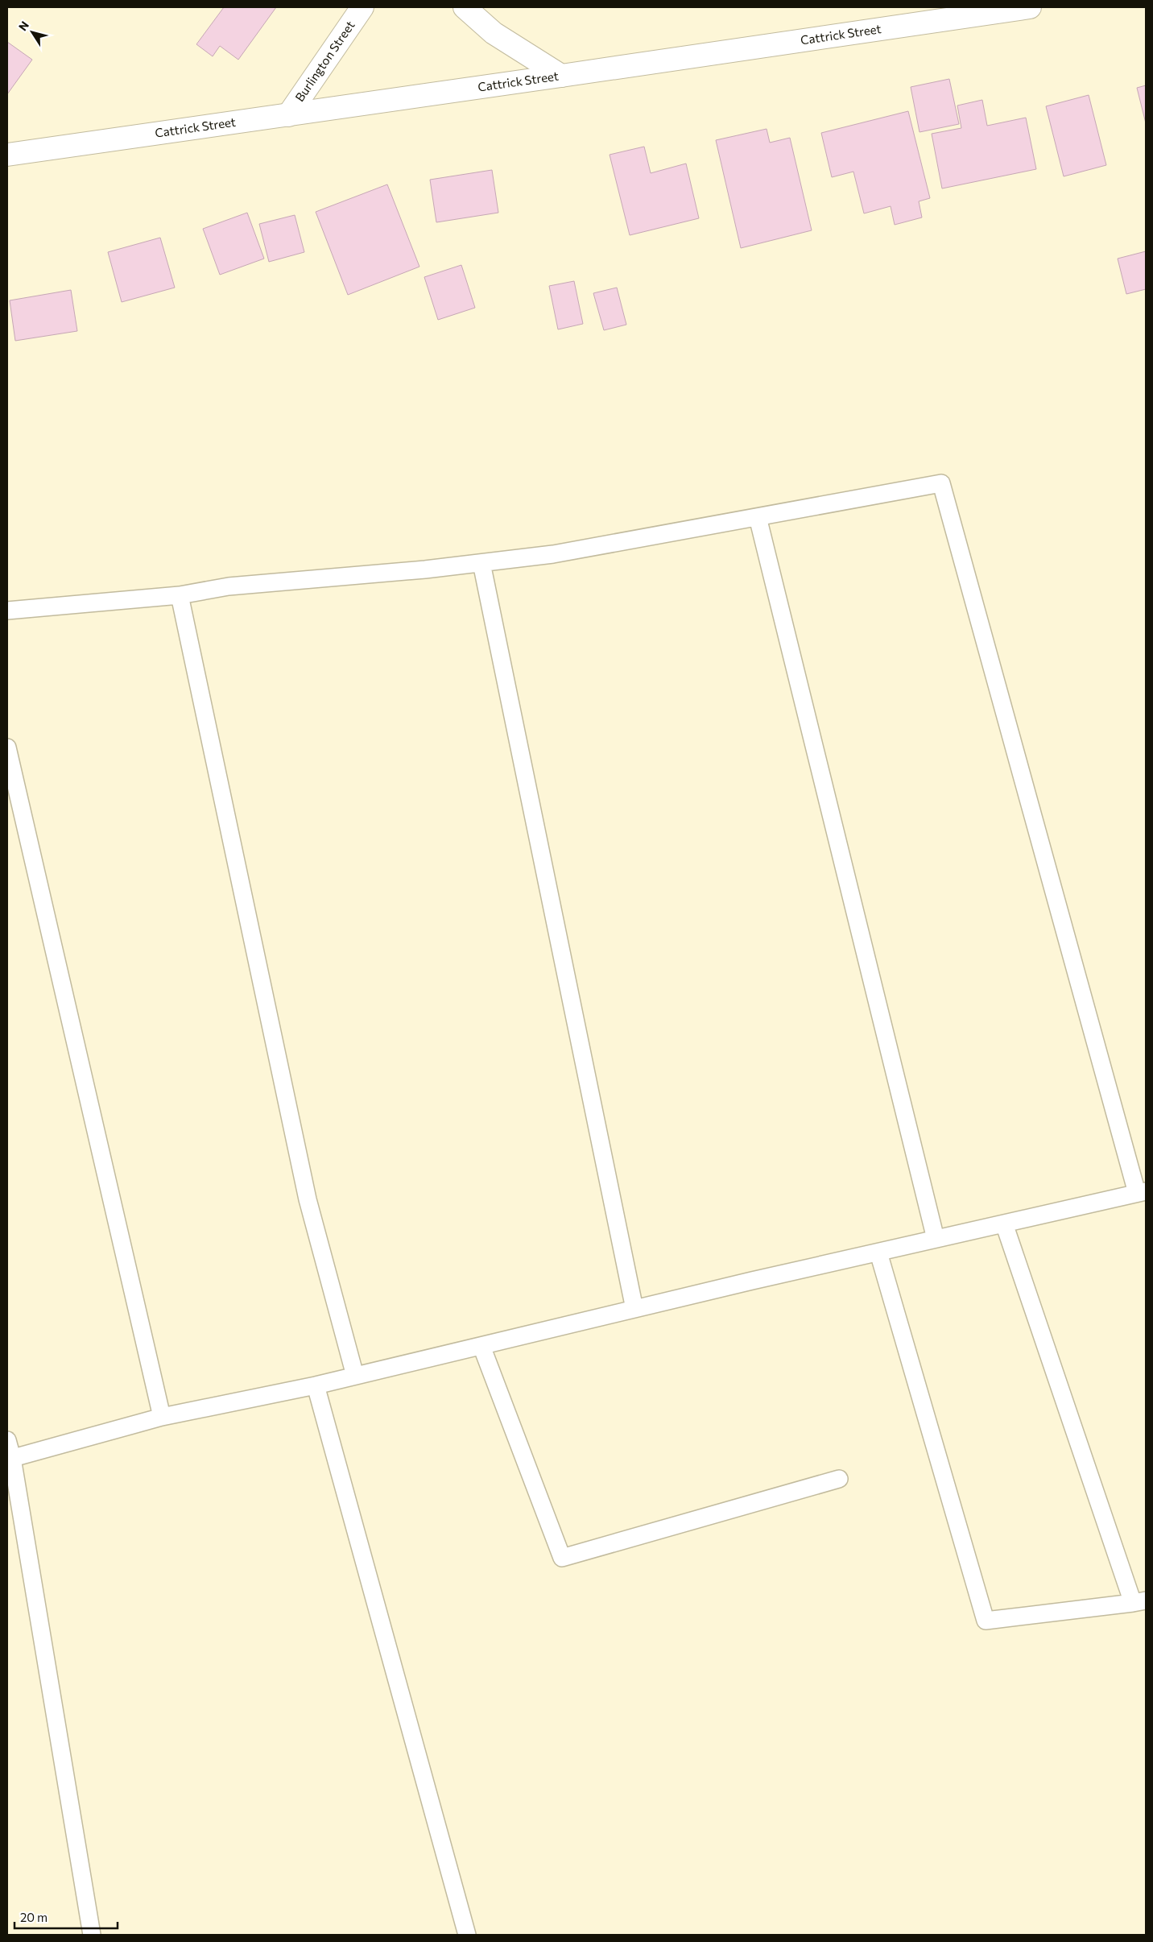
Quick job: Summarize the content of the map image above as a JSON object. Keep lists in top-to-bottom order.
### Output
{
  "streets": {
    "street": ["Cattrick Street", "Burlington Street"]
  },
  "crossings": [
    ["Cattrick Street", "Burlington Street"]
  ],
  "scale_bar": "20 m",
  "north": "top left"
}
